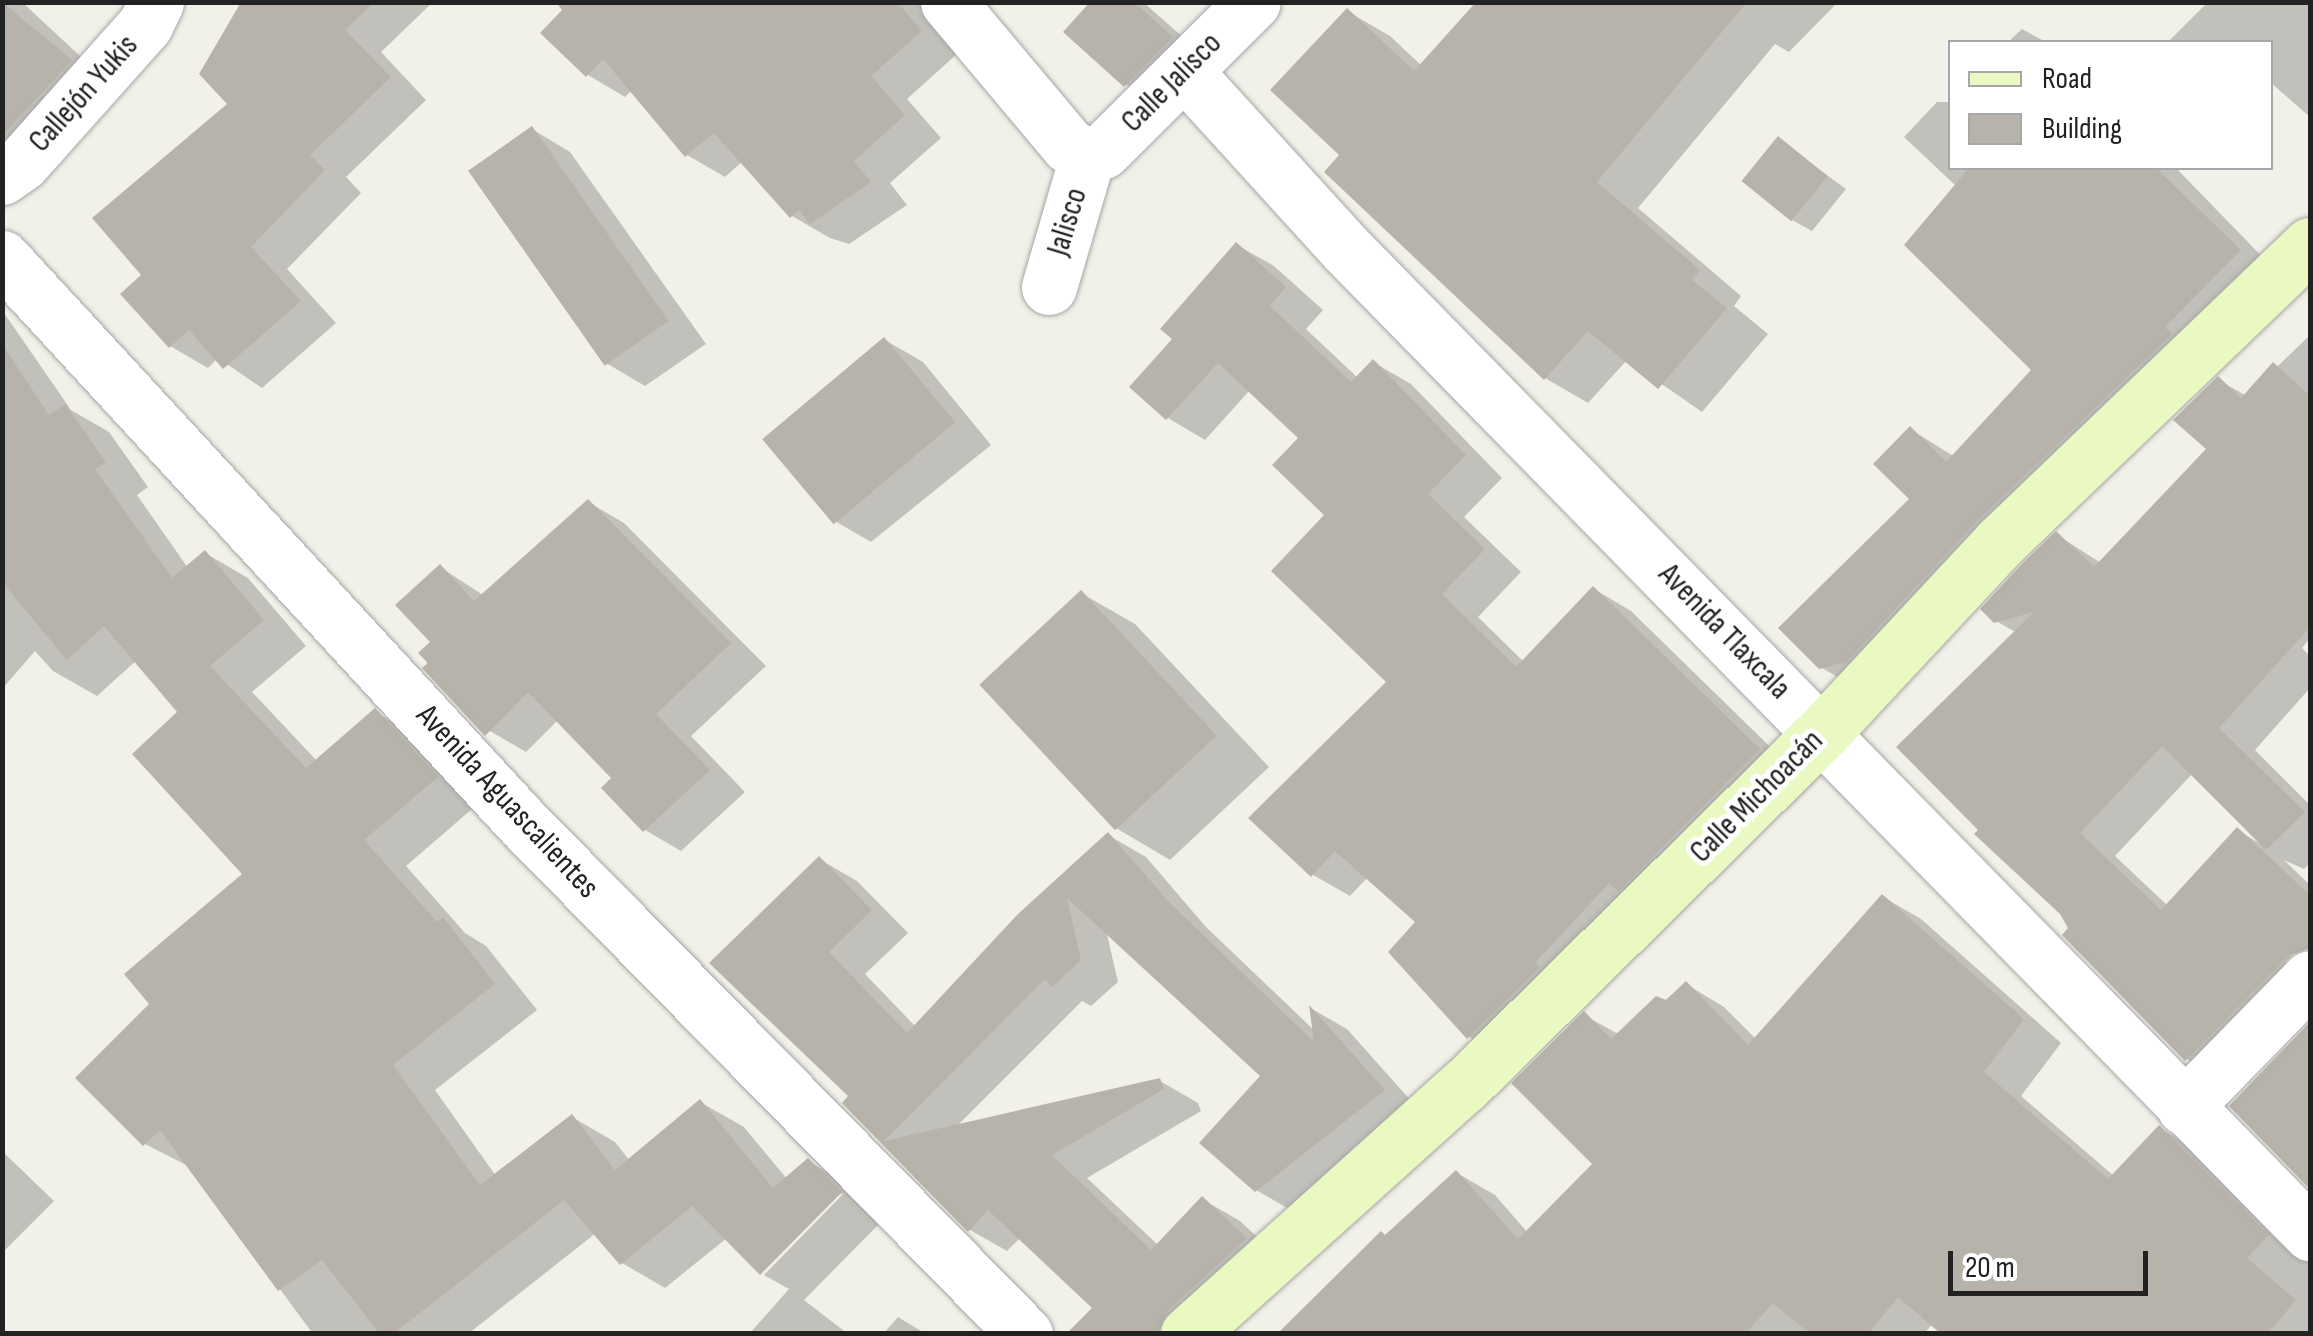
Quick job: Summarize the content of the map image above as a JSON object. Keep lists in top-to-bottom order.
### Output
{
  "streets": {
    "street": [
      "Calle Jalisco",
      "Callejón Yukis",
      "Jalisco",
      "Avenida Tlaxcala",
      "Calle Michoacán",
      "Avenida Aguascalientes"
    ]
  },
  "crossings": [
    ["Calle Jalisco", "Jalisco"],
    ["Calle Jalisco", "Avenida Tlaxcala"],
    ["Avenida Tlaxcala", "Calle Michoacán"]
  ],
  "legend": ["Road", "Building"],
  "scale_bar": "20 m"
}
